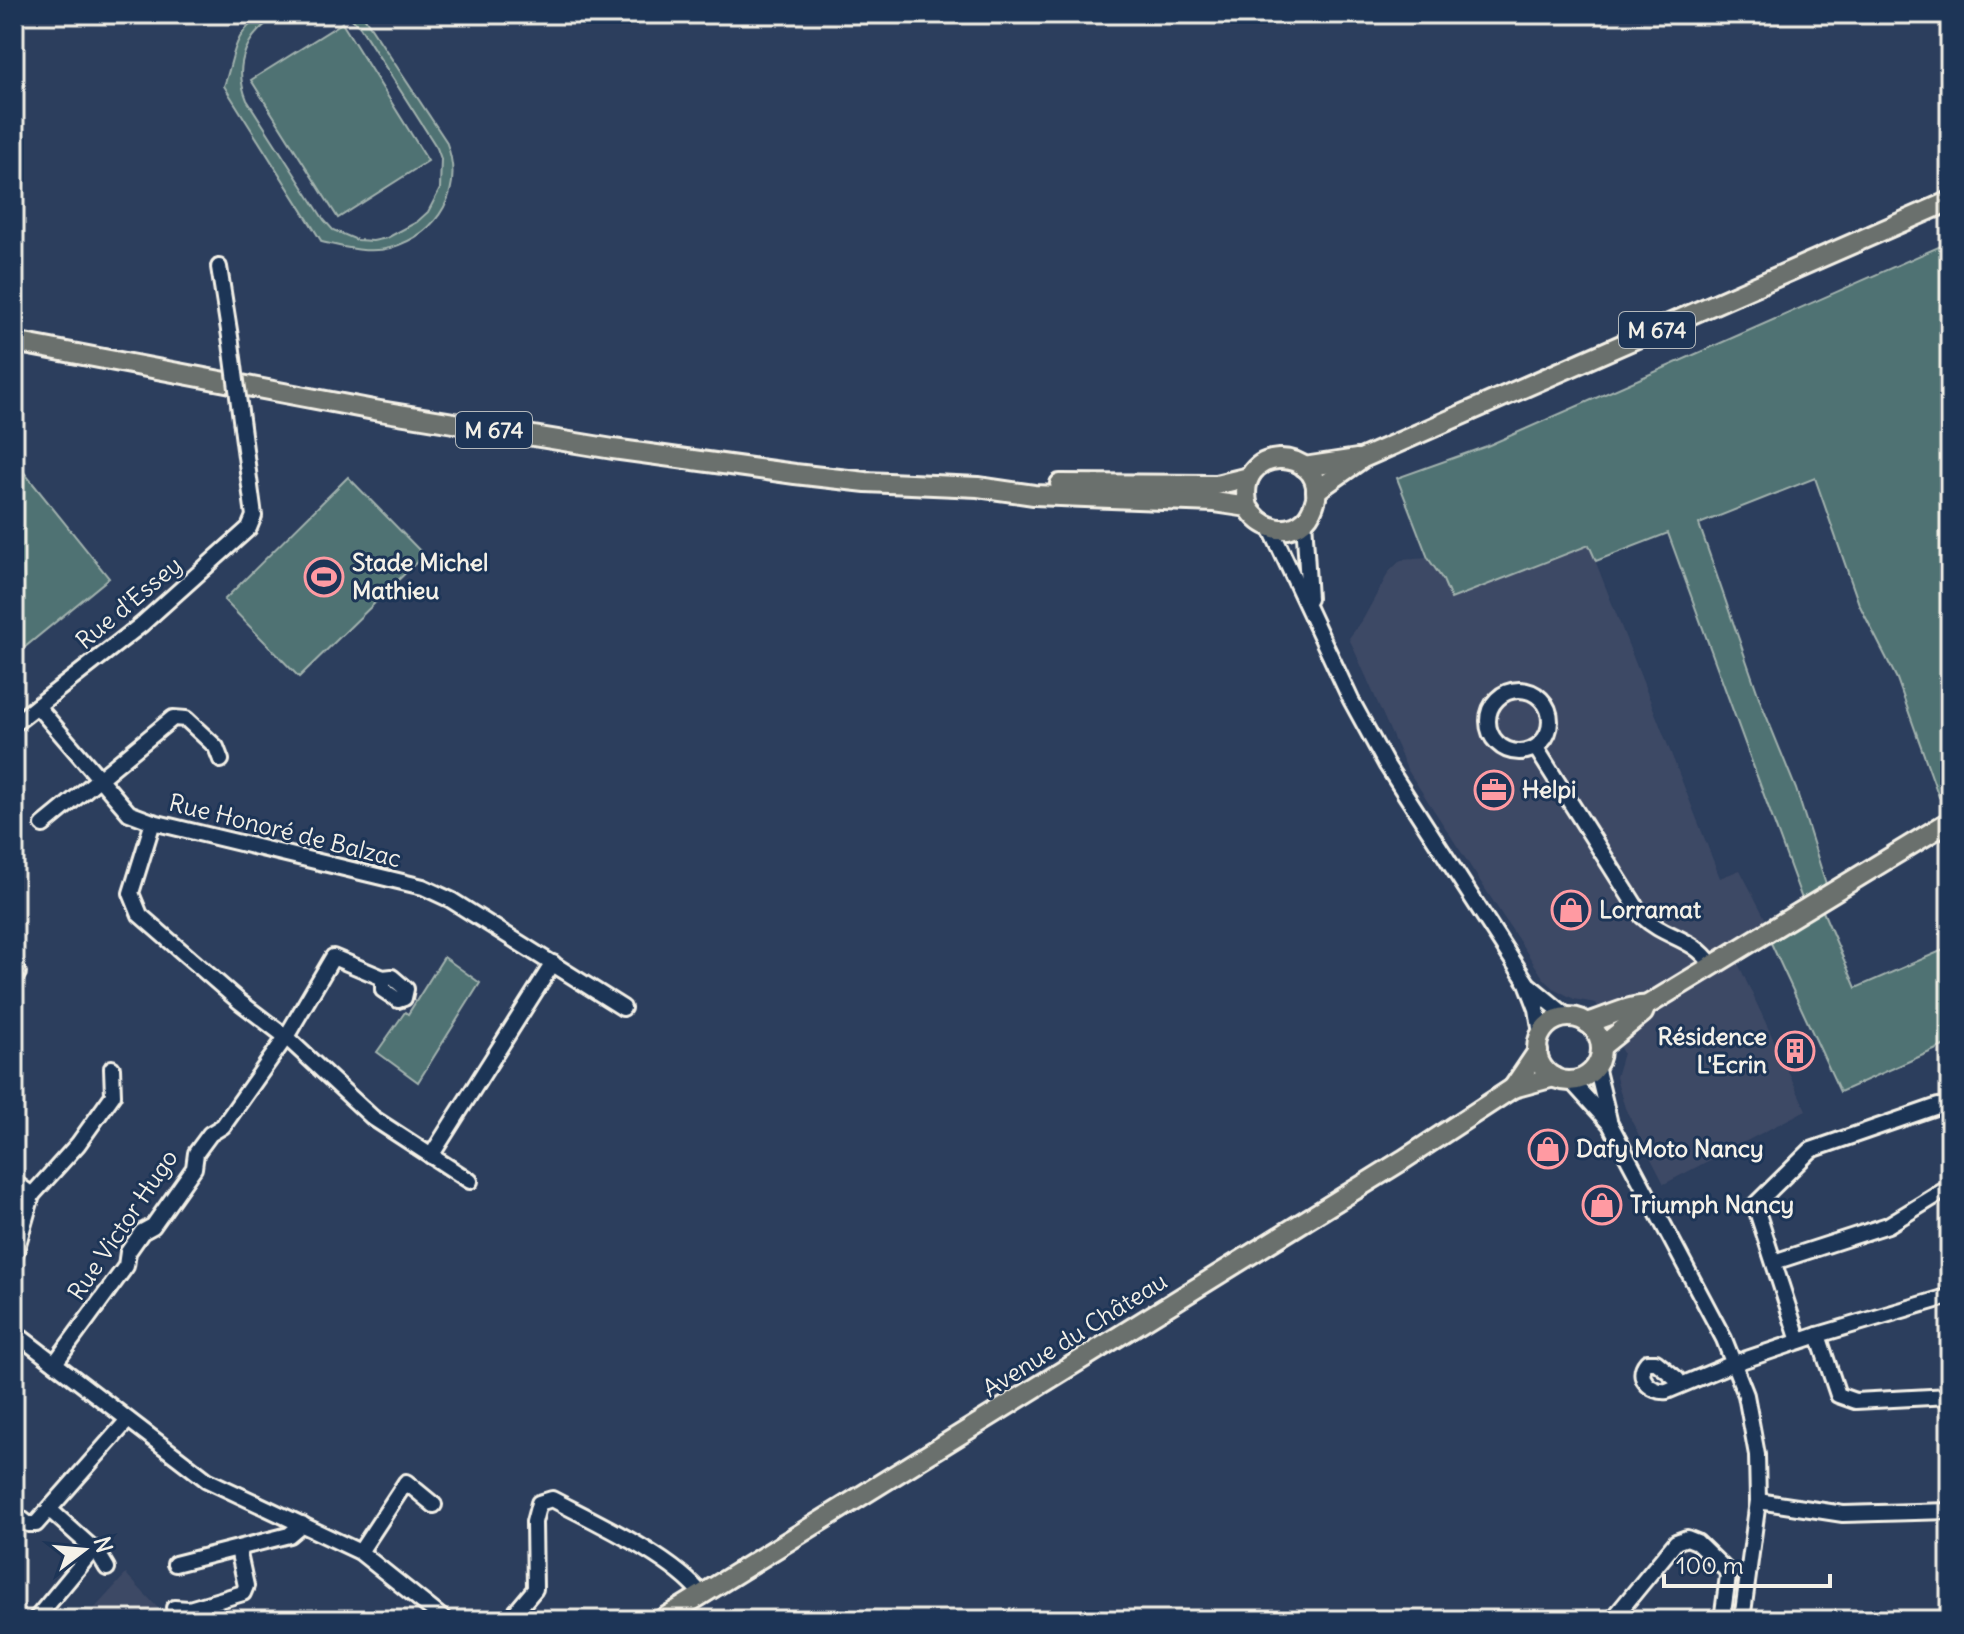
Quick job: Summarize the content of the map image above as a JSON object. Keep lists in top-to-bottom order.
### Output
{
  "streets": {
    "main road": ["M 674", "Avenue du Château"],
    "street": ["Rue d'Essey", "Rue Honoré de Balzac", "Rue Victor Hugo"]
  },
  "crossings": [
    ["Rue d'Essey", "Rue Honoré de Balzac"]
  ],
  "places": {
    "sports": ["Stade Michel Mathieu"],
    "office": ["Helpi"],
    "shop": ["Lorramat", "Dafy Moto Nancy", "Triumph Nancy"],
    "building": ["Résidence L'Ecrin"]
  },
  "scale_bar": "100 m",
  "north": "right"
}
